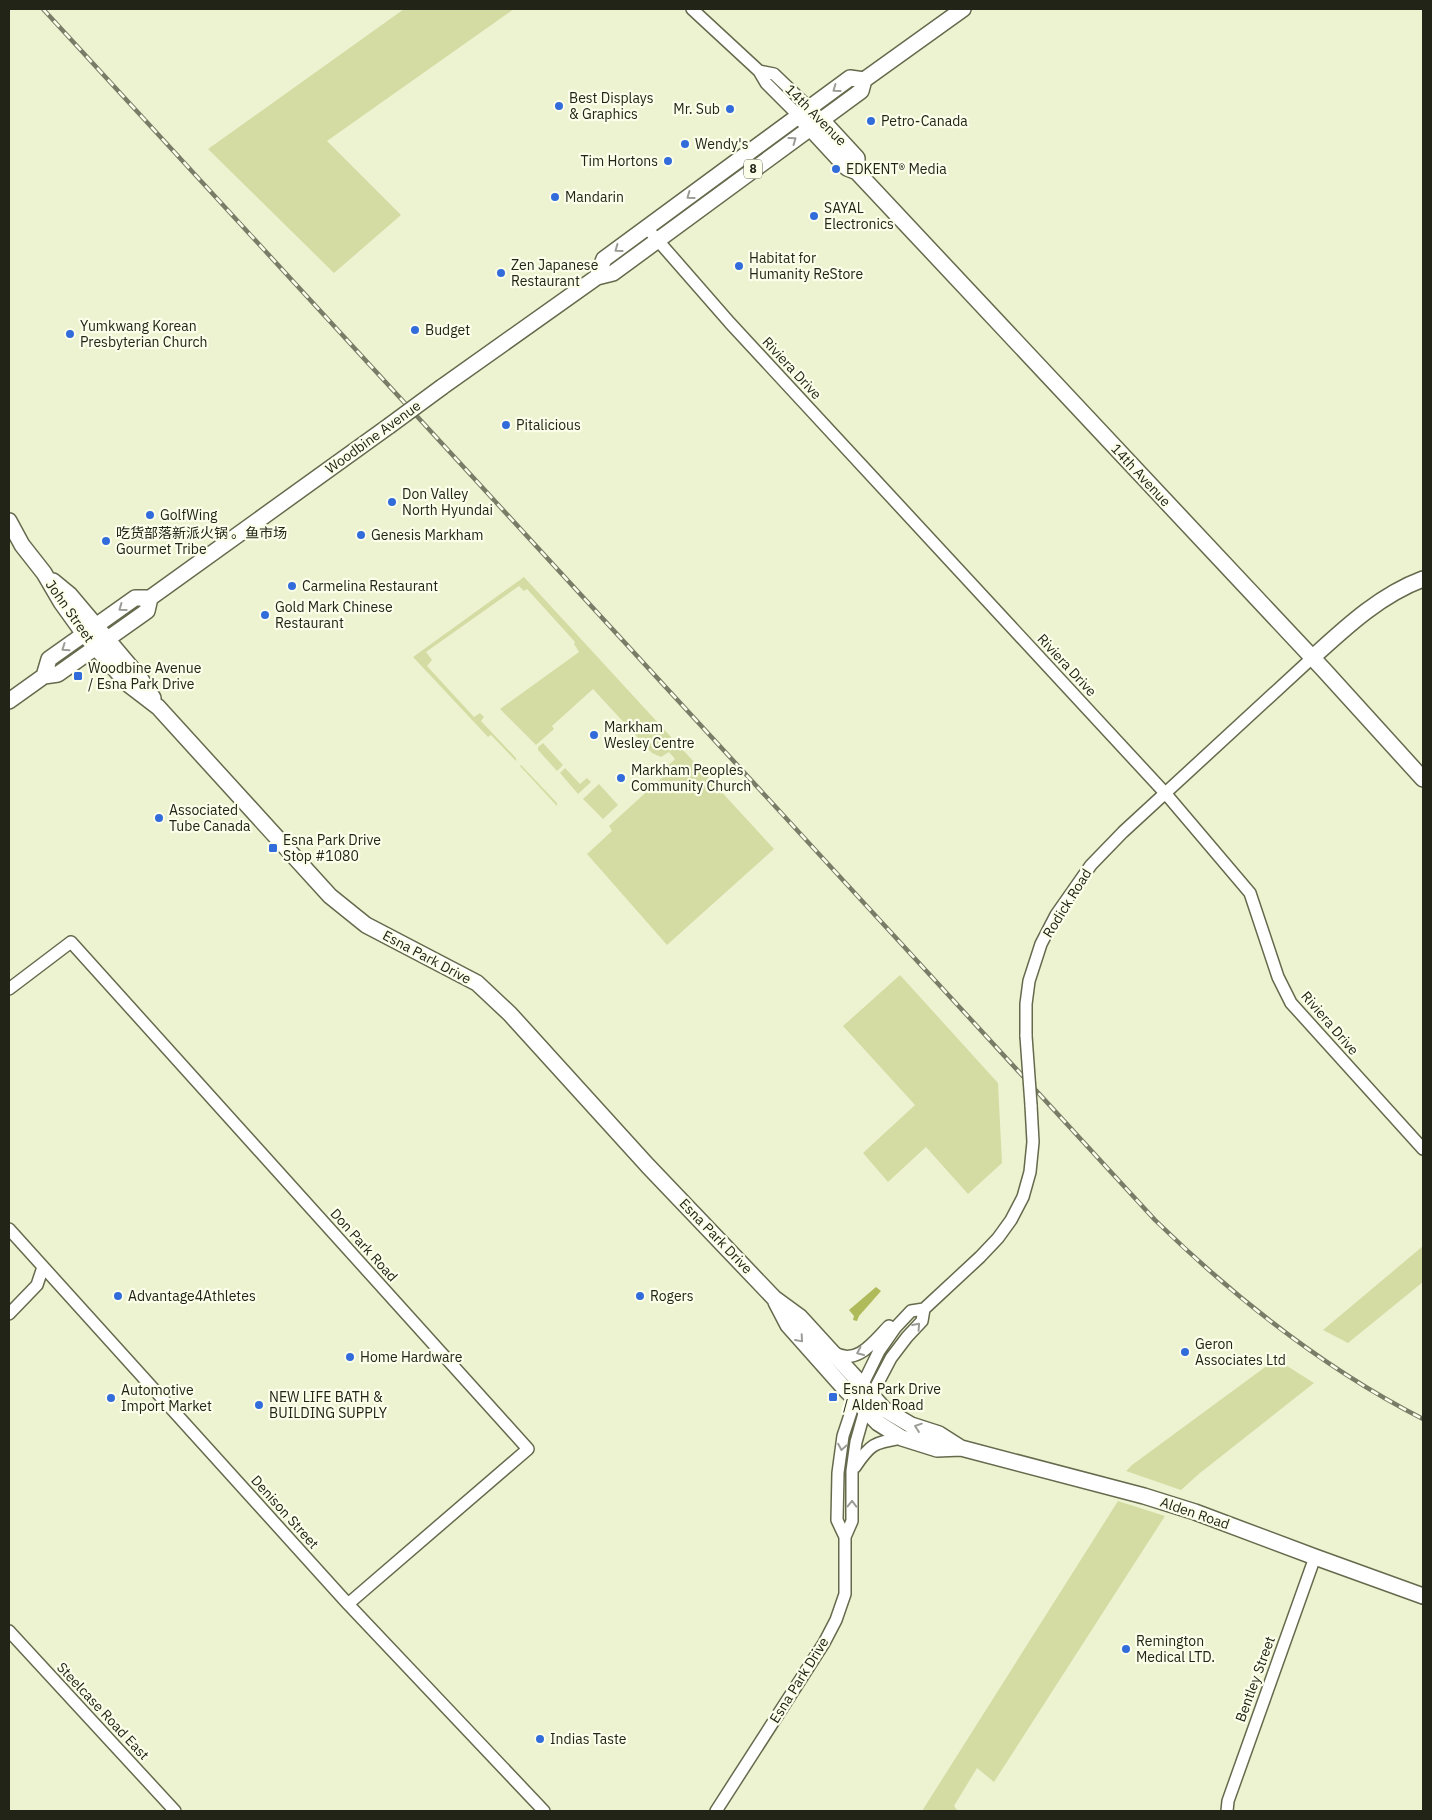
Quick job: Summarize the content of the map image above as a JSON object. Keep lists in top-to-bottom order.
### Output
{
  "streets": {
    "main road": [
      "14th Avenue",
      "8",
      "Woodbine Avenue",
      "John Street",
      "Rodick Road",
      "Esna Park Drive",
      "Alden Road"
    ],
    "street": [
      "Riviera Drive",
      "Don Park Road",
      "Denison Street",
      "Bentley Street",
      "Steelcase Road East"
    ]
  },
  "crossings": [
    ["14th Avenue", "Woodbine Avenue"],
    ["14th Avenue", "Rodick Road"],
    ["Riviera Drive", "Woodbine Avenue"],
    ["Riviera Drive", "Rodick Road"],
    ["Woodbine Avenue", "John Street"],
    ["Woodbine Avenue", "Esna Park Drive"],
    ["John Street", "Esna Park Drive"],
    ["Rodick Road", "Esna Park Drive"],
    ["Rodick Road", "Alden Road"],
    ["Esna Park Drive", "Alden Road"],
    ["Don Park Road", "Denison Street"],
    ["Alden Road", "Bentley Street"]
  ],
  "places": {
    "other": [
      "Best Displays & Graphics",
      "Mr. Sub",
      "Petro-Canada",
      "Wendy's",
      "Tim Hortons",
      "EDKENT® Media",
      "Mandarin",
      "SAYAL Electronics",
      "Habitat for Humanity ReStore",
      "Zen Japanese Restaurant",
      "Budget",
      "Yumkwang Korean Presbyterian Church",
      "Pitalicious",
      "Don Valley North Hyundai",
      "GolfWing",
      "Genesis Markham",
      "吃货部落新派火锅 。鱼市场 Gourmet Tribe",
      "Carmelina Restaurant",
      "Gold Mark Chinese Restaurant",
      "Markham Wesley Centre",
      "Markham Peoples Community Church",
      "Associated Tube Canada",
      "Advantage4Athletes",
      "Rogers",
      "Geron Associates Ltd",
      "Home Hardware",
      "Automotive Import Market",
      "NEW LIFE BATH & BUILDING SUPPLY",
      "Remington Medical LTD.",
      "Indias Taste"
    ],
    "transit": ["Woodbine Avenue / Esna Park Drive", "Esna Park Drive Stop #1080", "Esna Park Drive / Alden Road"]
  }
}
